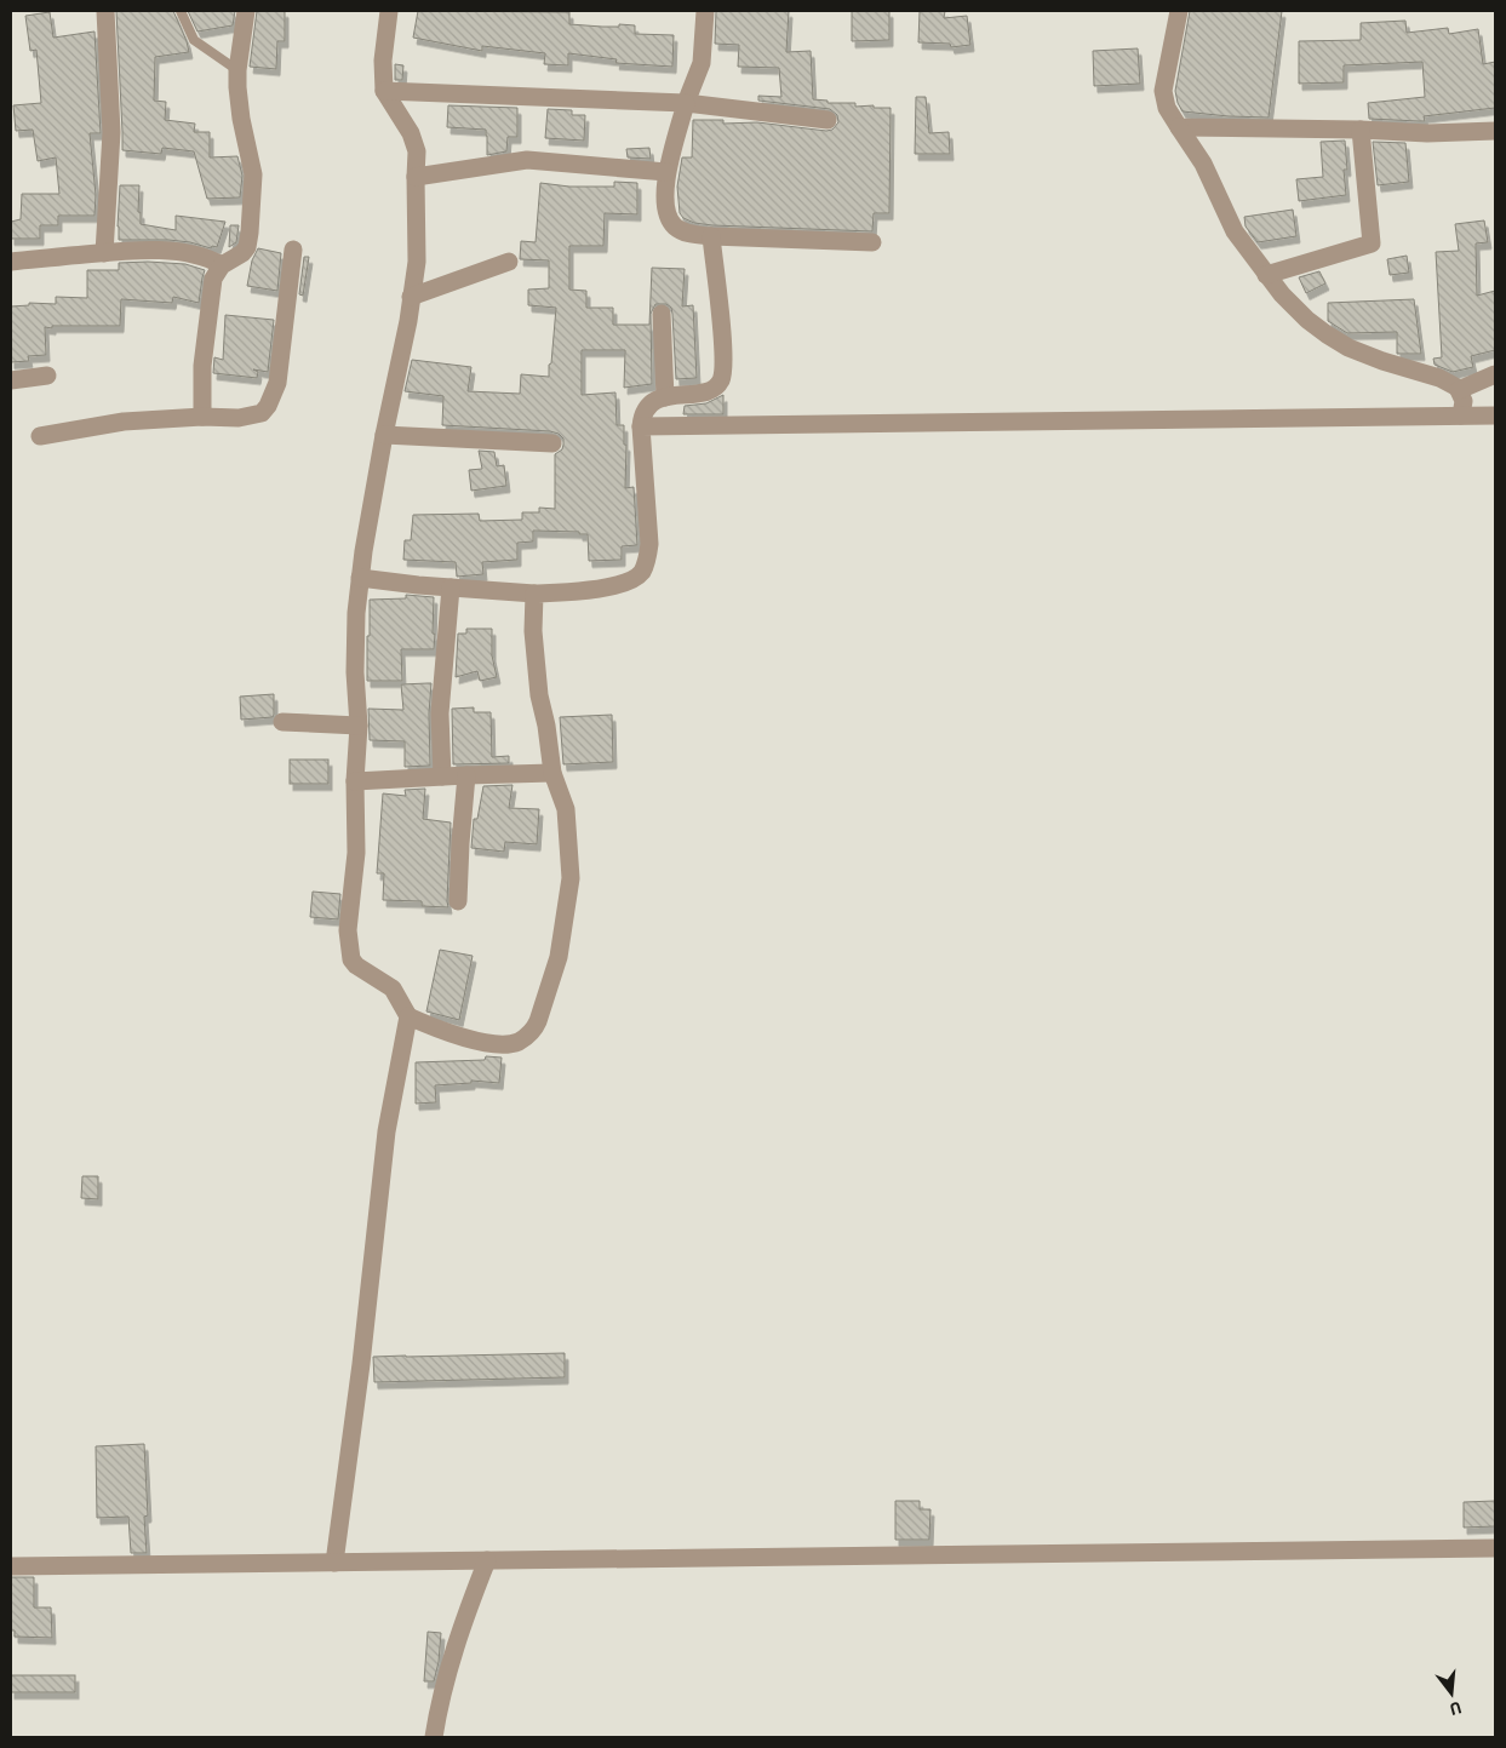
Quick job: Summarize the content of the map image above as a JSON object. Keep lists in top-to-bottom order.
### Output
{
  "north": "bottom"
}
